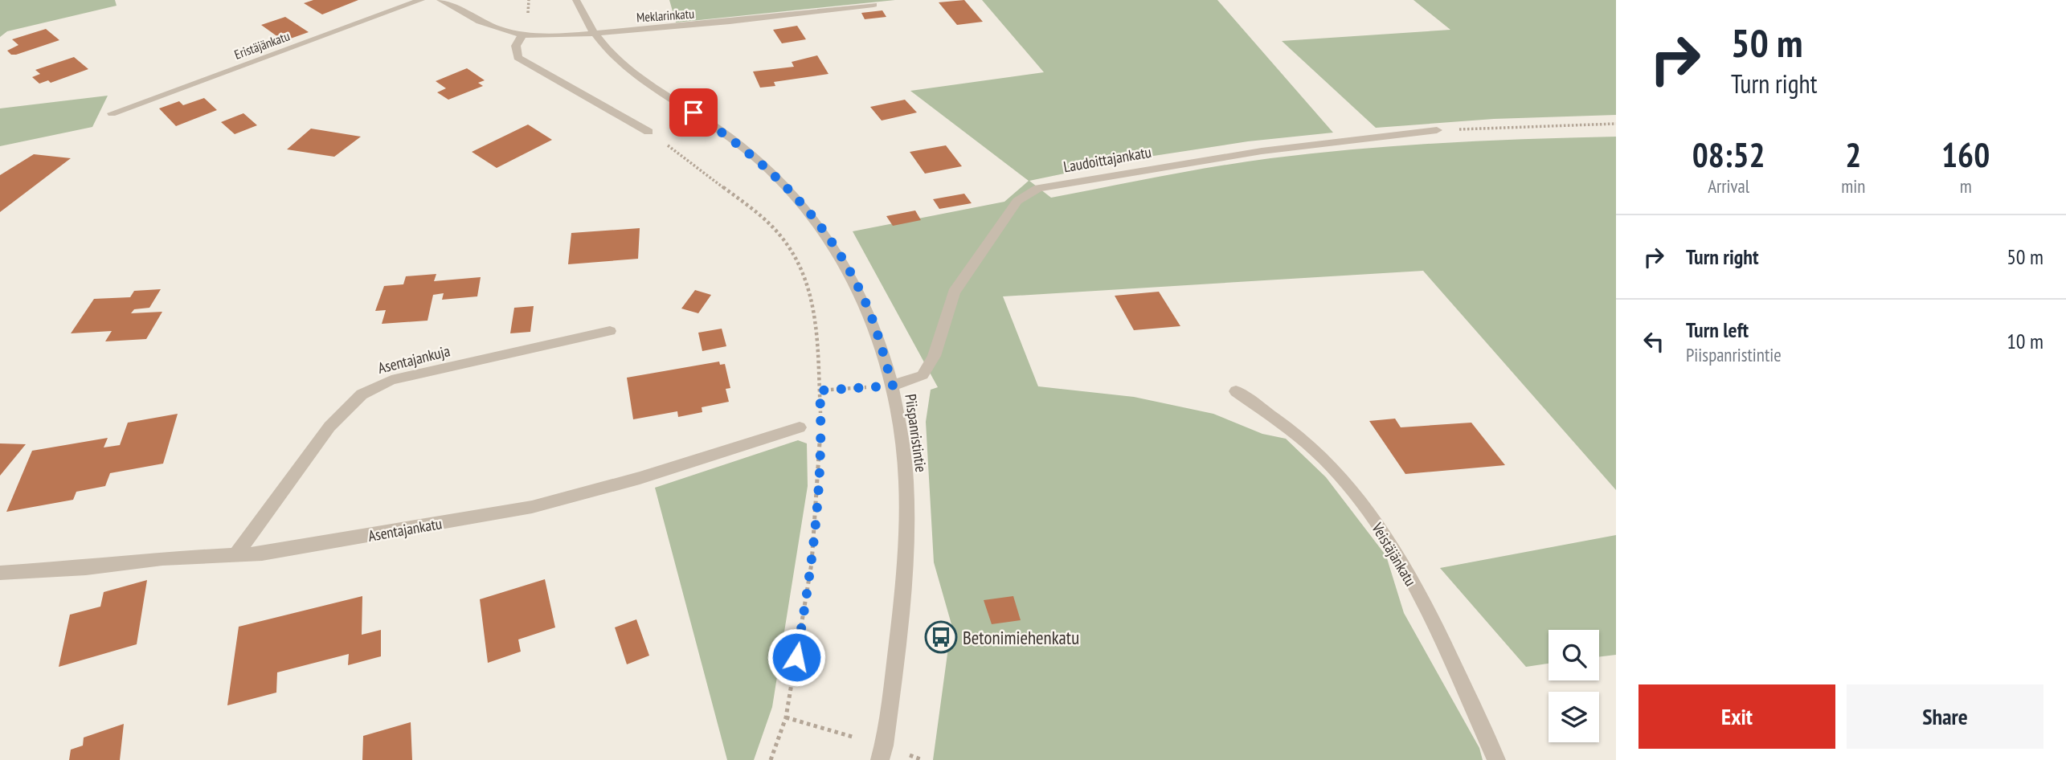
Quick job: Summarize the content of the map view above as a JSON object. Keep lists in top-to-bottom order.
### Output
{
  "streets": {
    "street": [
      "Meklarinkatu",
      "Eristäjänkatu",
      "Laudoittajankatu",
      "Asentajankuja",
      "Piispanristintie",
      "Asentajankatu",
      "Veistäjänkatu"
    ]
  },
  "crossings": [
    ["Meklarinkatu", "Piispanristintie"],
    ["Laudoittajankatu", "Piispanristintie"],
    ["Asentajankuja", "Asentajankatu"]
  ],
  "places": {
    "bus stop": ["Betonimiehenkatu"]
  },
  "page": {
    "turn": ["50 m", "Turn right"],
    "eta": [
      "08:52",
      "Arrival",
      "2",
      "min",
      "160",
      "m"
    ],
    "list": [
      {
        "name": "Turn right",
        "value": "50 m"
      },
      {
        "name": "Turn left",
        "note": "Piispanristintie",
        "value": "10 m"
      }
    ],
    "buttons": ["Exit", "Share"]
  }
}
